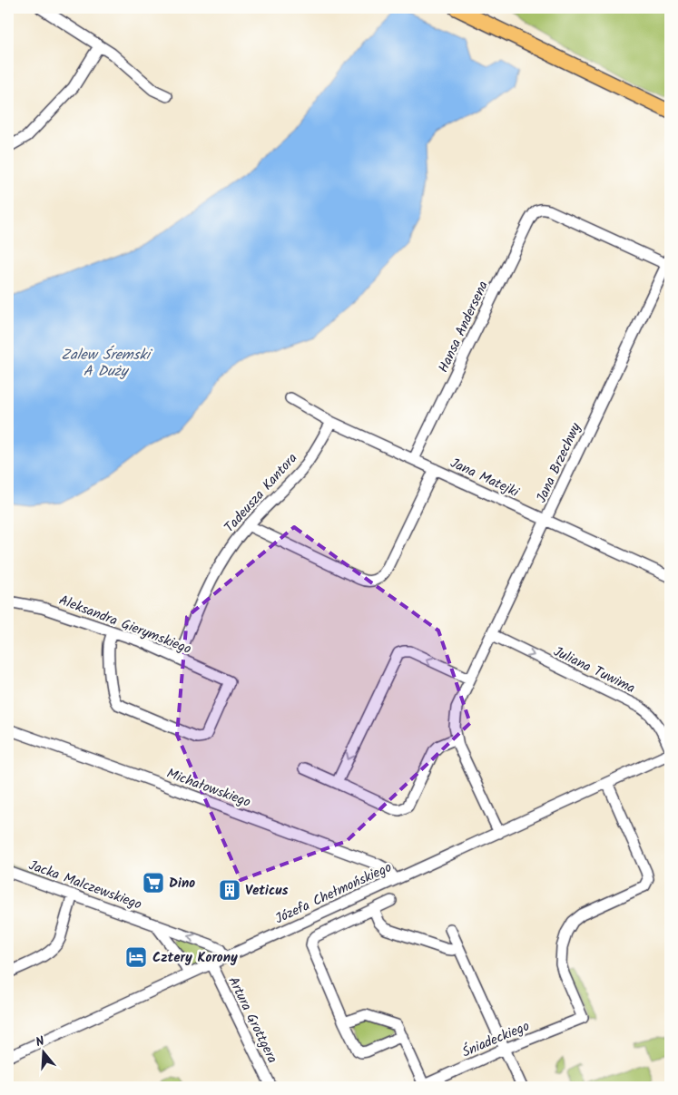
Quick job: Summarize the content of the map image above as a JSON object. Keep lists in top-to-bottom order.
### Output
{
  "streets": {
    "street": [
      "Hansa Andersena",
      "Jana Brzechwy",
      "Jana Matejki",
      "Tadeusza Kantora",
      "Aleksandra Gierymskiego",
      "Juliana Tuwima",
      "Michałowskiego",
      "Jacka Malczewskiego",
      "Józefa Chełmońskiego",
      "Artura Grottgera",
      "Śniadeckiego"
    ]
  },
  "crossings": [
    ["Hansa Andersena", "Jana Brzechwy"],
    ["Hansa Andersena", "Jana Matejki"],
    ["Jana Brzechwy", "Jana Matejki"],
    ["Jana Brzechwy", "Juliana Tuwima"],
    ["Jana Brzechwy", "Józefa Chełmońskiego"],
    ["Jana Matejki", "Tadeusza Kantora"],
    ["Tadeusza Kantora", "Aleksandra Gierymskiego"],
    ["Michałowskiego", "Józefa Chełmońskiego"],
    ["Jacka Malczewskiego", "Józefa Chełmońskiego"],
    ["Józefa Chełmońskiego", "Artura Grottgera"],
    ["Józefa Chełmońskiego", "Śniadeckiego"]
  ],
  "one_way": ["Juliana Tuwima"],
  "water": ["Zalew Śremski A Duży"],
  "places": {
    "supermarket": ["Dino"],
    "building": ["Veticus"],
    "hotel": ["Cztery Korony"]
  },
  "north": "top"
}
